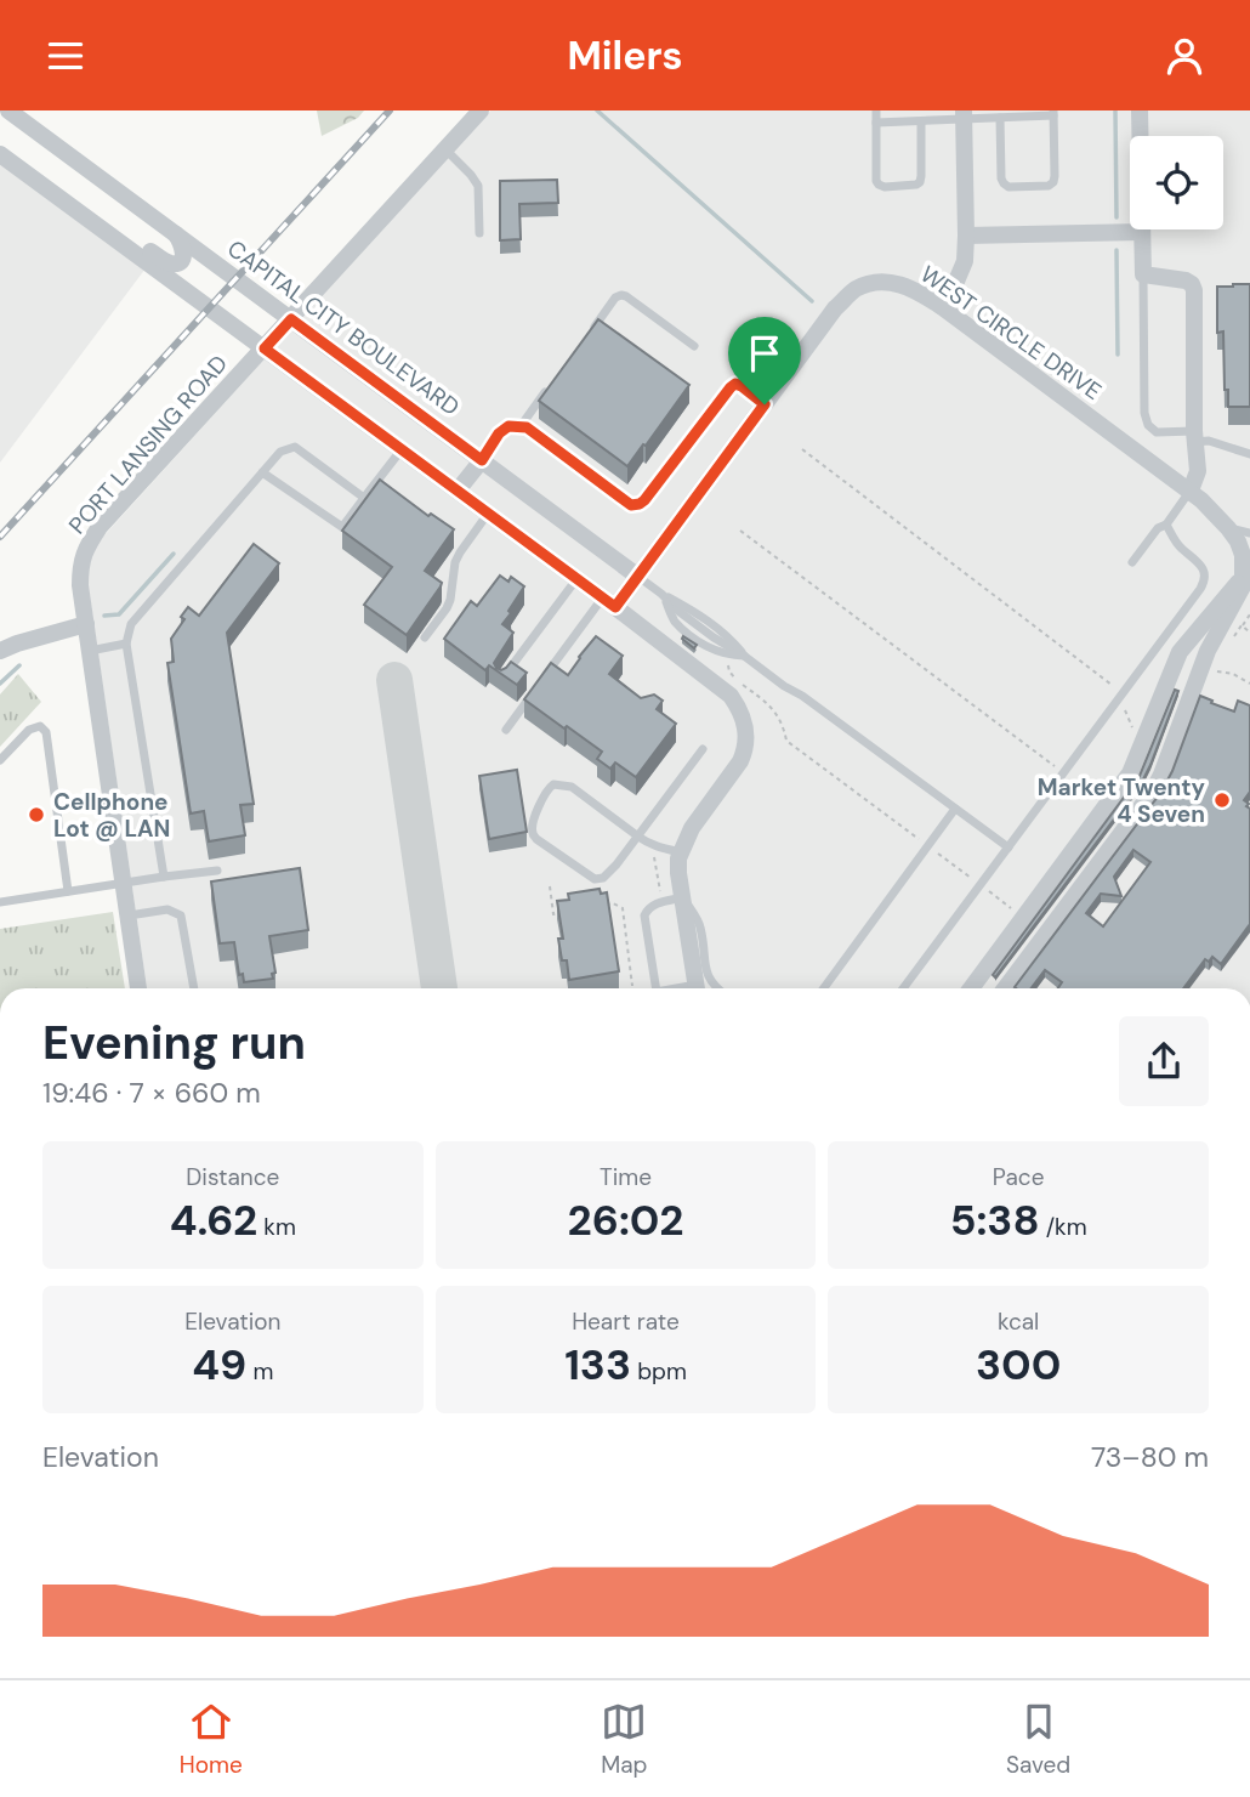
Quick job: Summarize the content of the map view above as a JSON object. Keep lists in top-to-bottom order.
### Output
{
  "streets": {
    "street": ["CAPITAL CITY BOULEVARD", "WEST CIRCLE DRIVE", "PORT LANSING ROAD"]
  },
  "crossings": [
    ["CAPITAL CITY BOULEVARD", "WEST CIRCLE DRIVE"],
    ["CAPITAL CITY BOULEVARD", "PORT LANSING ROAD"]
  ],
  "places": ["Market Twenty 4 Seven", "Cellphone Lot @ LAN"],
  "page": {
    "header": "Milers",
    "heading": ["Evening run", "19:46 · 7 × 660 m"],
    "stats": [
      ["Distance", "4.62 km"],
      ["Time", "26:02"],
      ["Pace", "5:38 /km"],
      ["Elevation", "49 m"],
      ["Heart rate", "133 bpm"],
      ["kcal", "300"]
    ],
    "chart": ["Elevation", "73–80 m"],
    "tabs": ["Home", "Map", "Saved"]
  }
}
